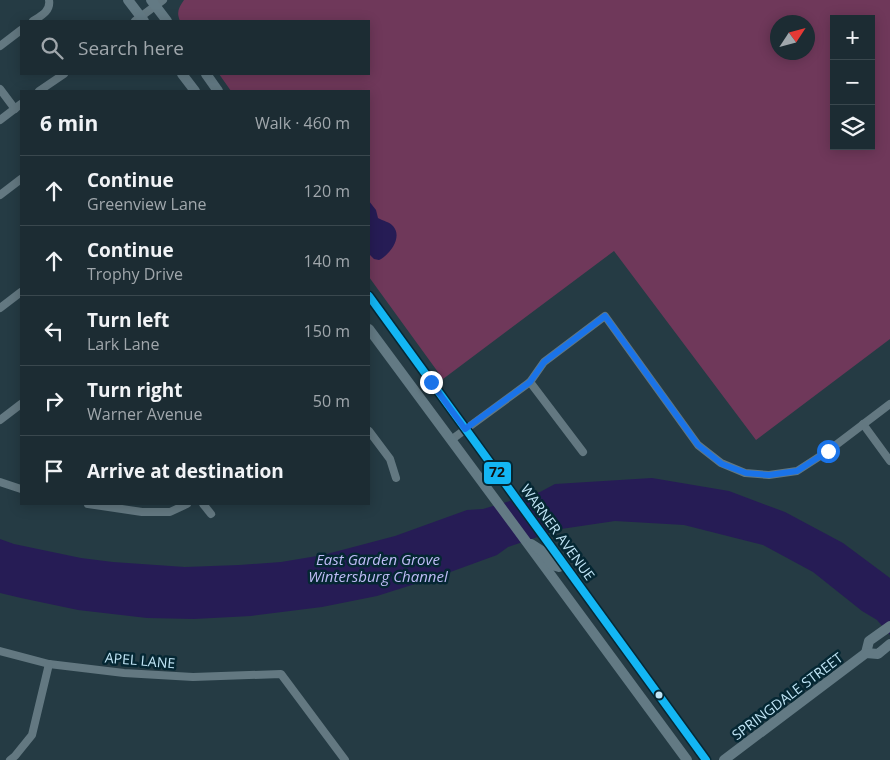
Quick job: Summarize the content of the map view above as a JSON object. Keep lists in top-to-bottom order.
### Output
{
  "streets": {
    "main road": ["WARNER AVENUE", "SPRINGDALE STREET"],
    "street": ["APEL LANE"]
  },
  "water": ["East Garden Grove Wintersburg Channel"],
  "lines": ["transit line 72"],
  "north": "top right",
  "page": {
    "map_buttons": ["+", "−"],
    "search": "Search here",
    "heading": ["6 min", "Walk · 460 m"],
    "list": [
      ["Continue", "Greenview Lane", "120 m"],
      ["Continue", "Trophy Drive", "140 m"],
      ["Turn left", "Lark Lane", "150 m"],
      ["Turn right", "Warner Avenue", "50 m"],
      "Arrive at destination"
    ]
  }
}
